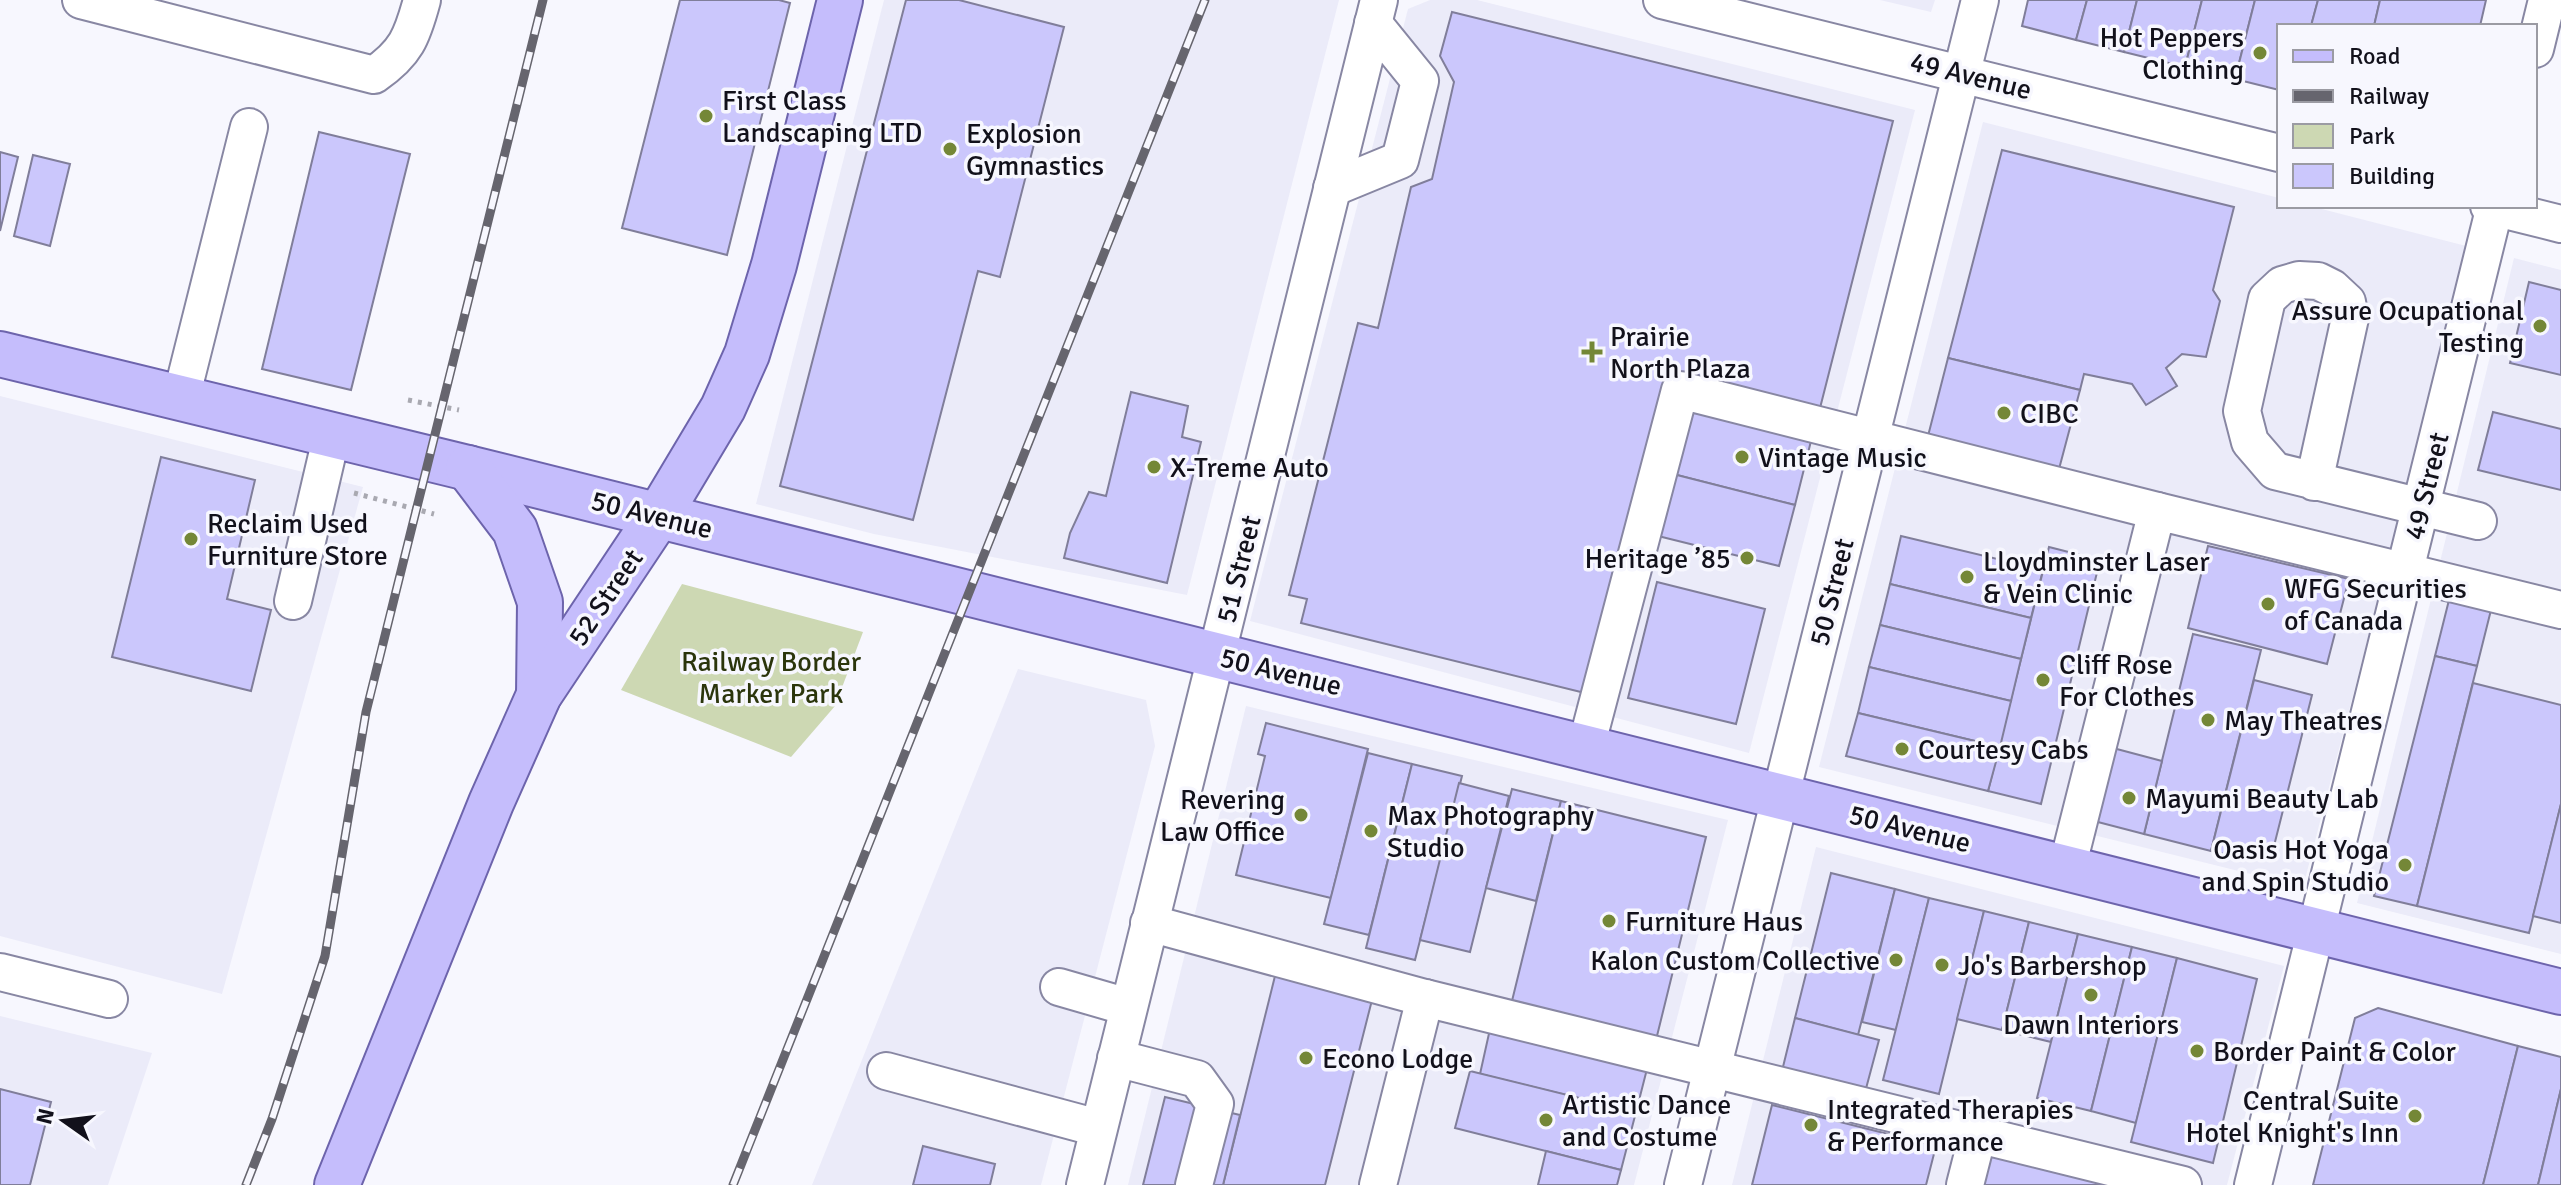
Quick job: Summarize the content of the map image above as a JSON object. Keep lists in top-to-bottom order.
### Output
{
  "streets": {
    "main road": ["50 Avenue", "52 Street"],
    "street": [
      "49 Avenue",
      "49 Street",
      "51 Street",
      "50 Street"
    ]
  },
  "crossings": [
    ["49 Avenue", "50 Street"],
    ["49 Street", "50 Avenue"],
    ["50 Avenue", "51 Street"],
    ["50 Avenue", "50 Street"],
    ["50 Avenue", "52 Street"]
  ],
  "parks": ["Railway Border Marker Park"],
  "places": {
    "other": [
      "Hot Peppers Clothing",
      "First Class Landscaping LTD",
      "Explosion Gymnastics",
      "Assure Ocupational Testing",
      "CIBC",
      "Vintage Music",
      "X-Treme Auto",
      "Reclaim Used Furniture Store",
      "Heritage ’85",
      "Lloydminster Laser & Vein Clinic",
      "WFG Securities of Canada",
      "Cliff Rose For Clothes",
      "May Theatres",
      "Courtesy Cabs",
      "Mayumi Beauty Lab",
      "Revering Law Office",
      "Max Photography Studio",
      "Oasis Hot Yoga and Spin Studio",
      "Furniture Haus",
      "Kalon Custom Collective",
      "Jo's Barbershop",
      "Dawn Interiors",
      "Border Paint & Color",
      "Econo Lodge",
      "Central Suite Hotel Knight's Inn",
      "Artistic Dance and Costume",
      "Integrated Therapies & Performance"
    ],
    "health": ["Prairie North Plaza"]
  },
  "legend": [
    "Road",
    "Railway",
    "Park",
    "Building"
  ],
  "north": "left"
}
